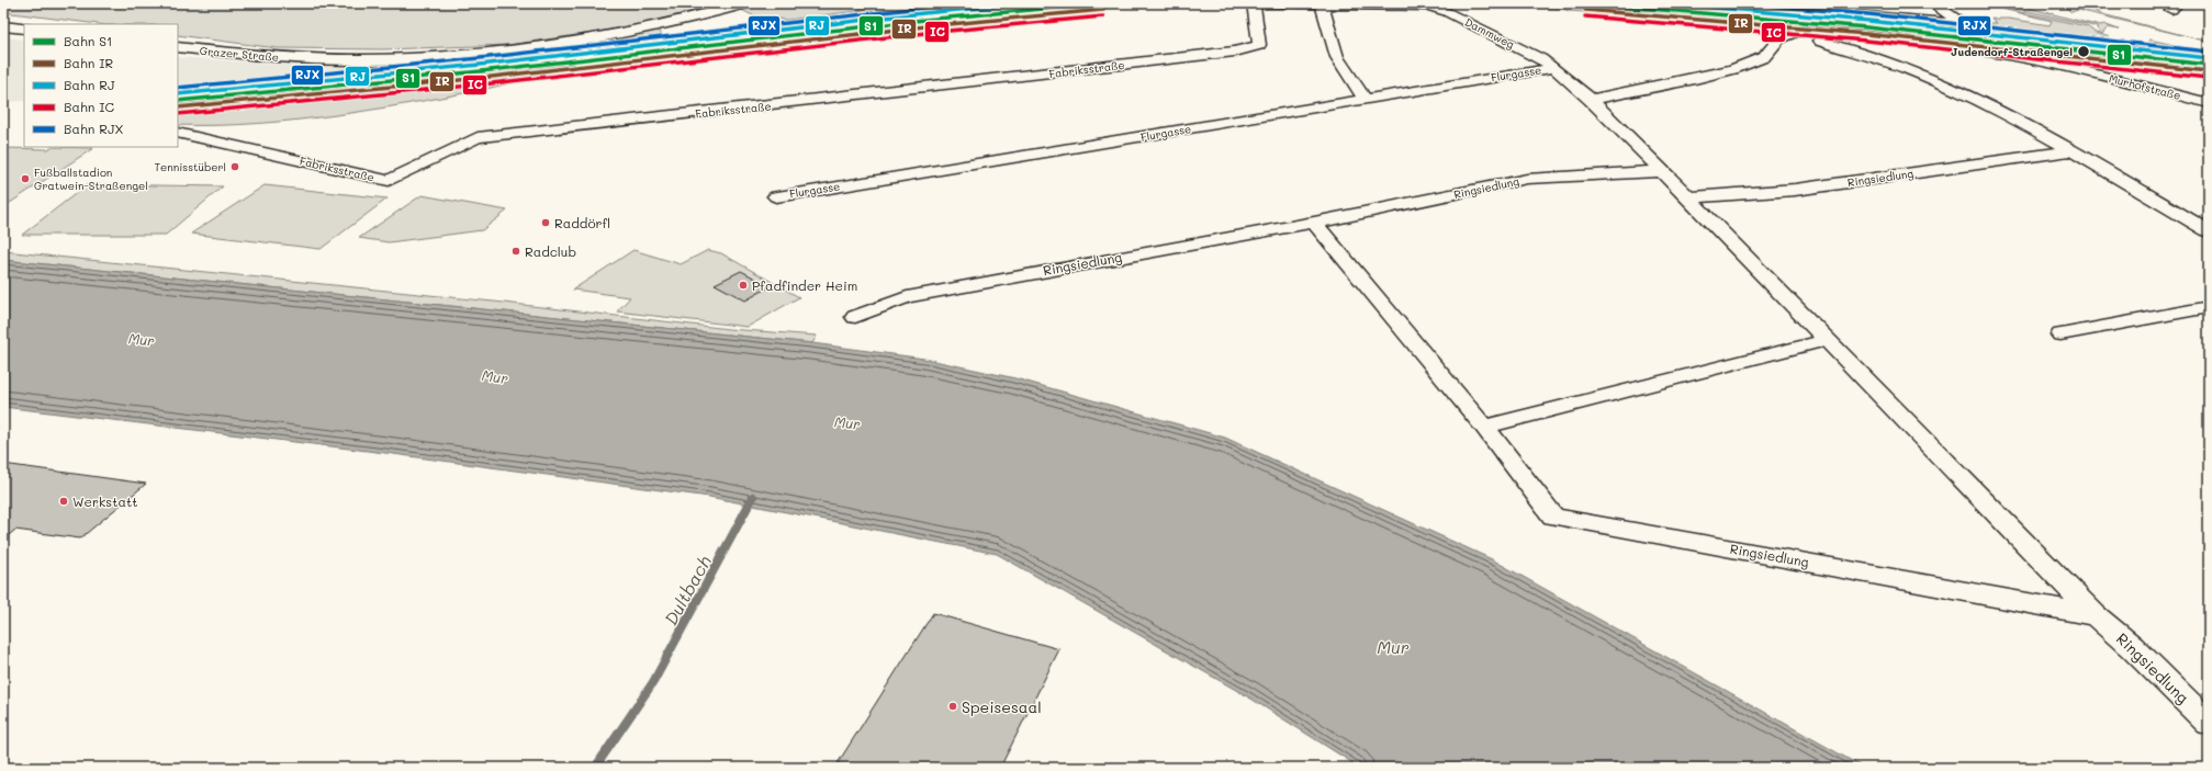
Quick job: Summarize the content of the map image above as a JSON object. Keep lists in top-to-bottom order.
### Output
{
  "streets": {
    "main road": ["Grazer Straße"],
    "street": [
      "Dammweg",
      "Fabriksstraße",
      "Flurgasse",
      "Murhofstraße",
      "Ringsiedlung"
    ]
  },
  "crossings": [
    ["Dammweg", "Flurgasse"],
    ["Dammweg", "Ringsiedlung"]
  ],
  "water": ["Mur", "Dultbach"],
  "places": [
    "Judendorf-Straßengel",
    "Tennisstüberl",
    "Fußballstadion Gratwein-Straßengel",
    "Raddörfl",
    "Radclub",
    "Pfadfinder Heim",
    "Werkstatt",
    "Speisesaal"
  ],
  "lines": [
    "rail line S1",
    "rail line RJ",
    "rail line RJX",
    "rail line IR",
    "rail line IC"
  ],
  "legend": [
    "Bahn S1",
    "Bahn IR",
    "Bahn RJ",
    "Bahn IC",
    "Bahn RJX"
  ]
}
